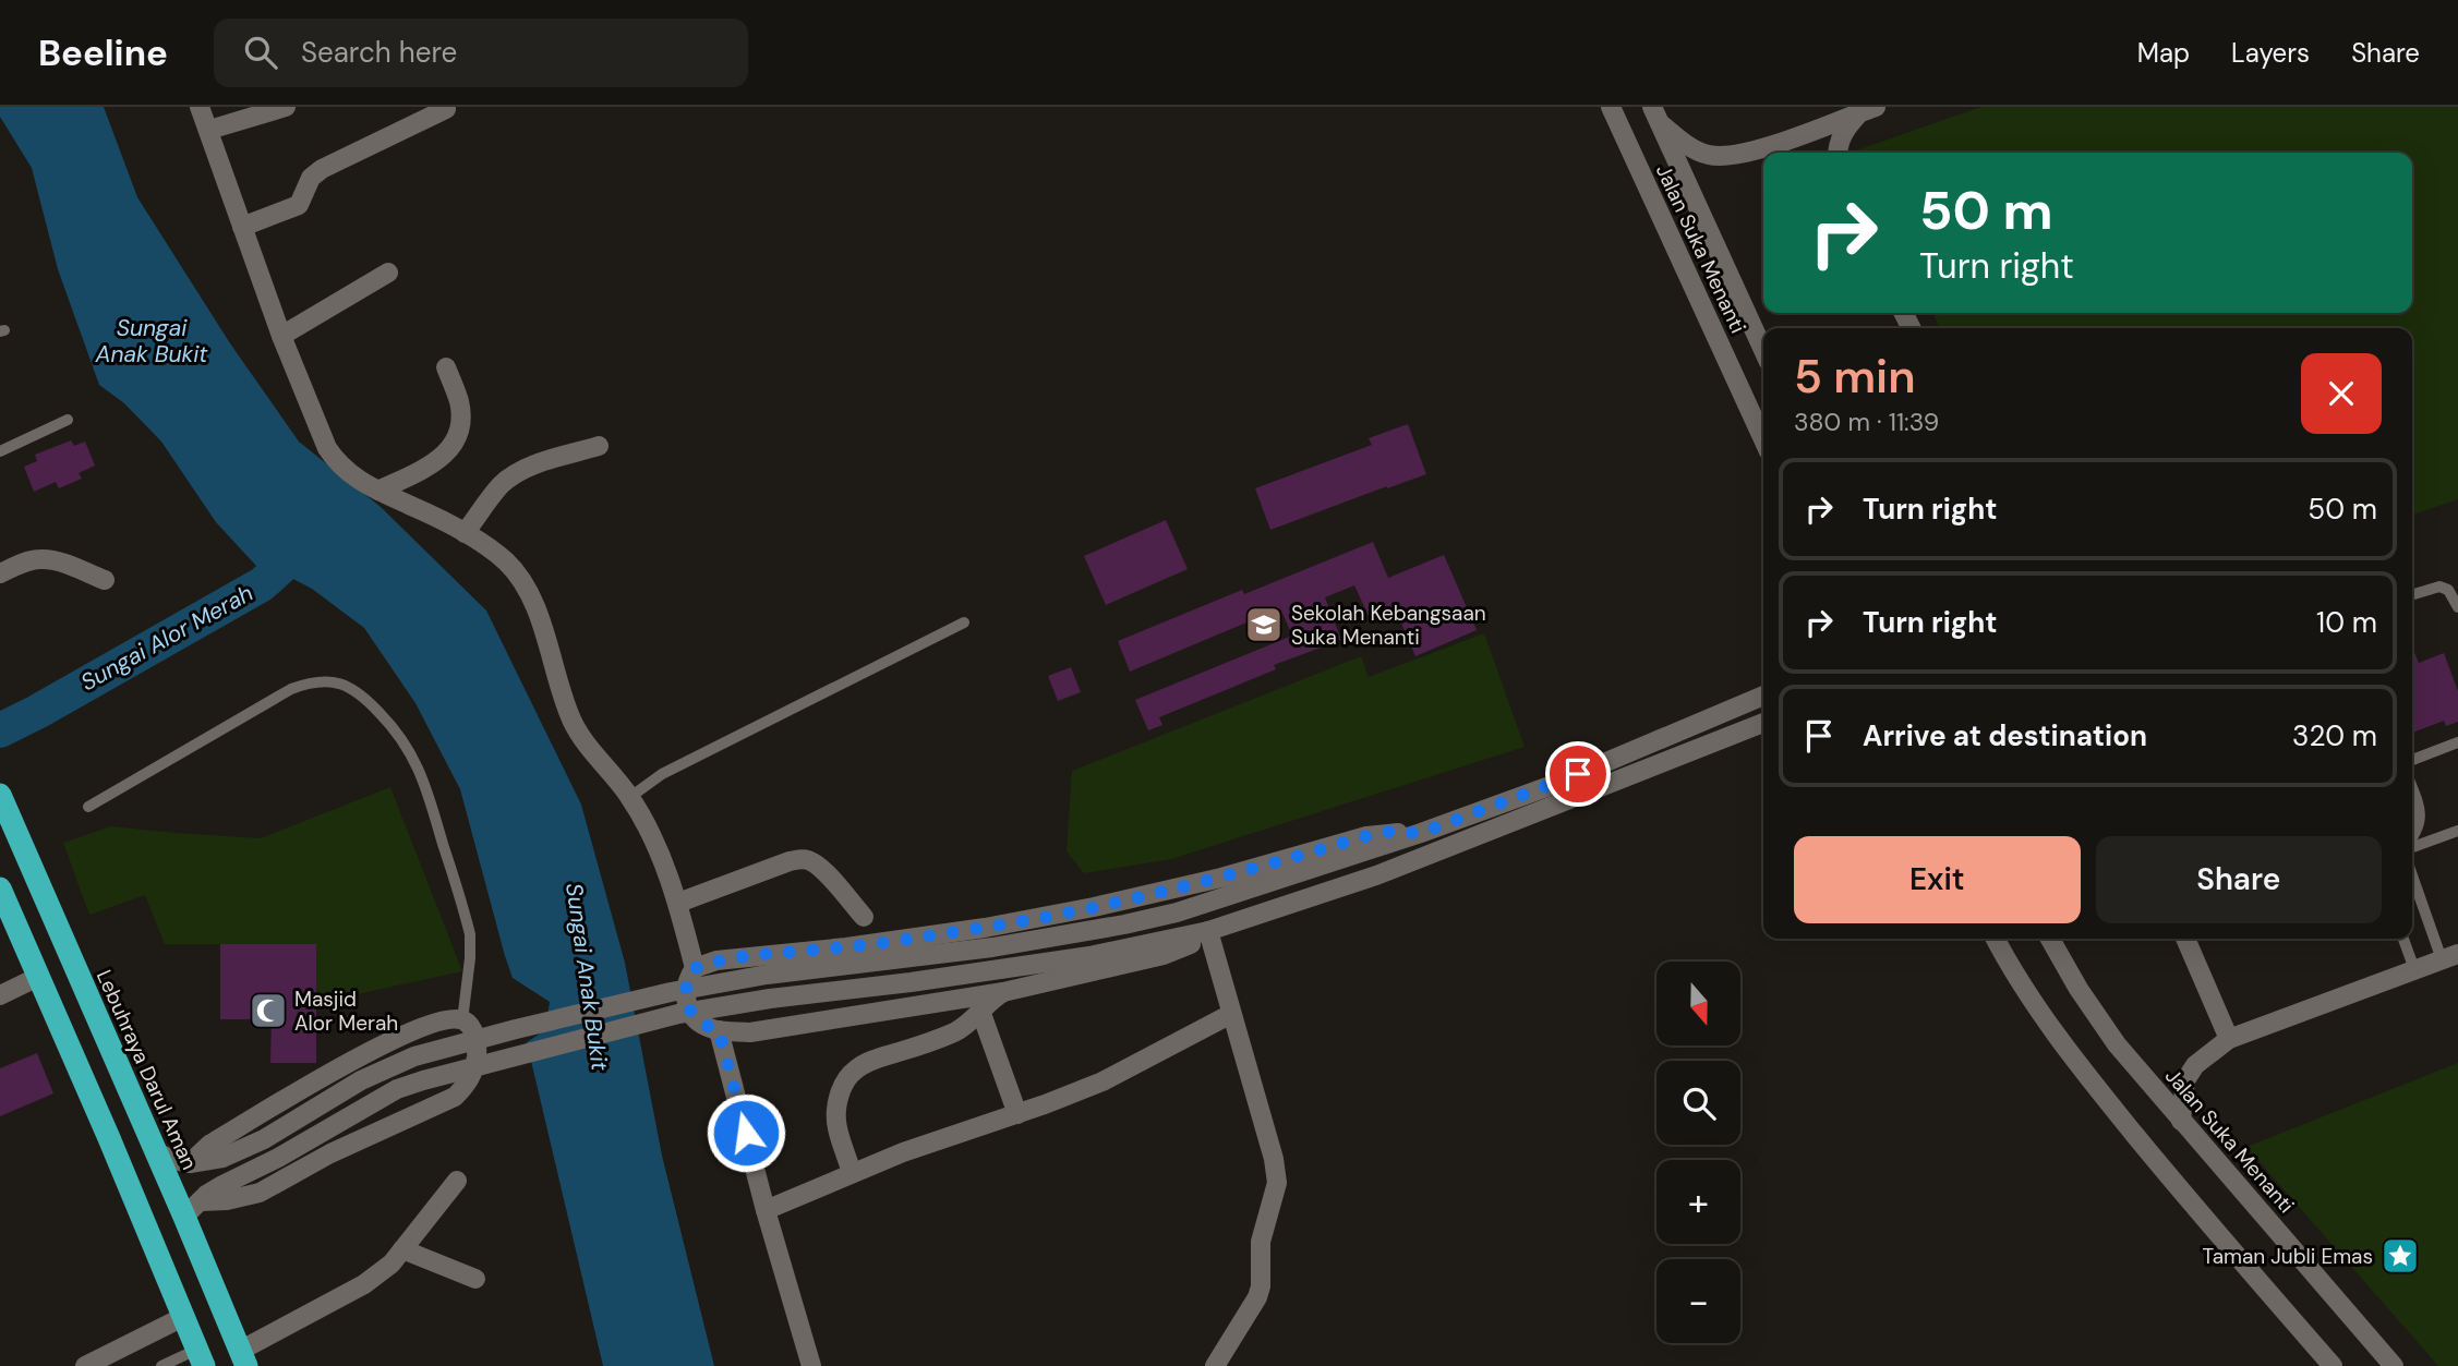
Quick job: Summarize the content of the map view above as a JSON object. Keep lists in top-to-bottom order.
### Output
{
  "streets": {
    "highway": ["Lebuhraya Darul Aman"],
    "street": ["Jalan Suka Menanti"]
  },
  "water": ["Sungai Anak Bukit", "Sungai Alor Merah"],
  "places": {
    "school or university": ["Sekolah Kebangsaan Suka Menanti"],
    "mosque": ["Masjid Alor Merah"],
    "place": ["Taman Jubli Emas"]
  },
  "north": "bottom",
  "page": {
    "header": "Beeline",
    "search": "Search here",
    "nav": ["Map", "Layers", "Share"],
    "turn": ["50 m", "Turn right"],
    "heading": ["5 min", "380 m · 11:39"],
    "list": [
      {
        "name": "Turn right",
        "value": "50 m"
      },
      {
        "name": "Turn right",
        "value": "10 m"
      },
      {
        "name": "Arrive at destination",
        "value": "320 m"
      }
    ],
    "buttons": ["Exit", "Share"],
    "map_buttons": ["+", "−"]
  }
}
